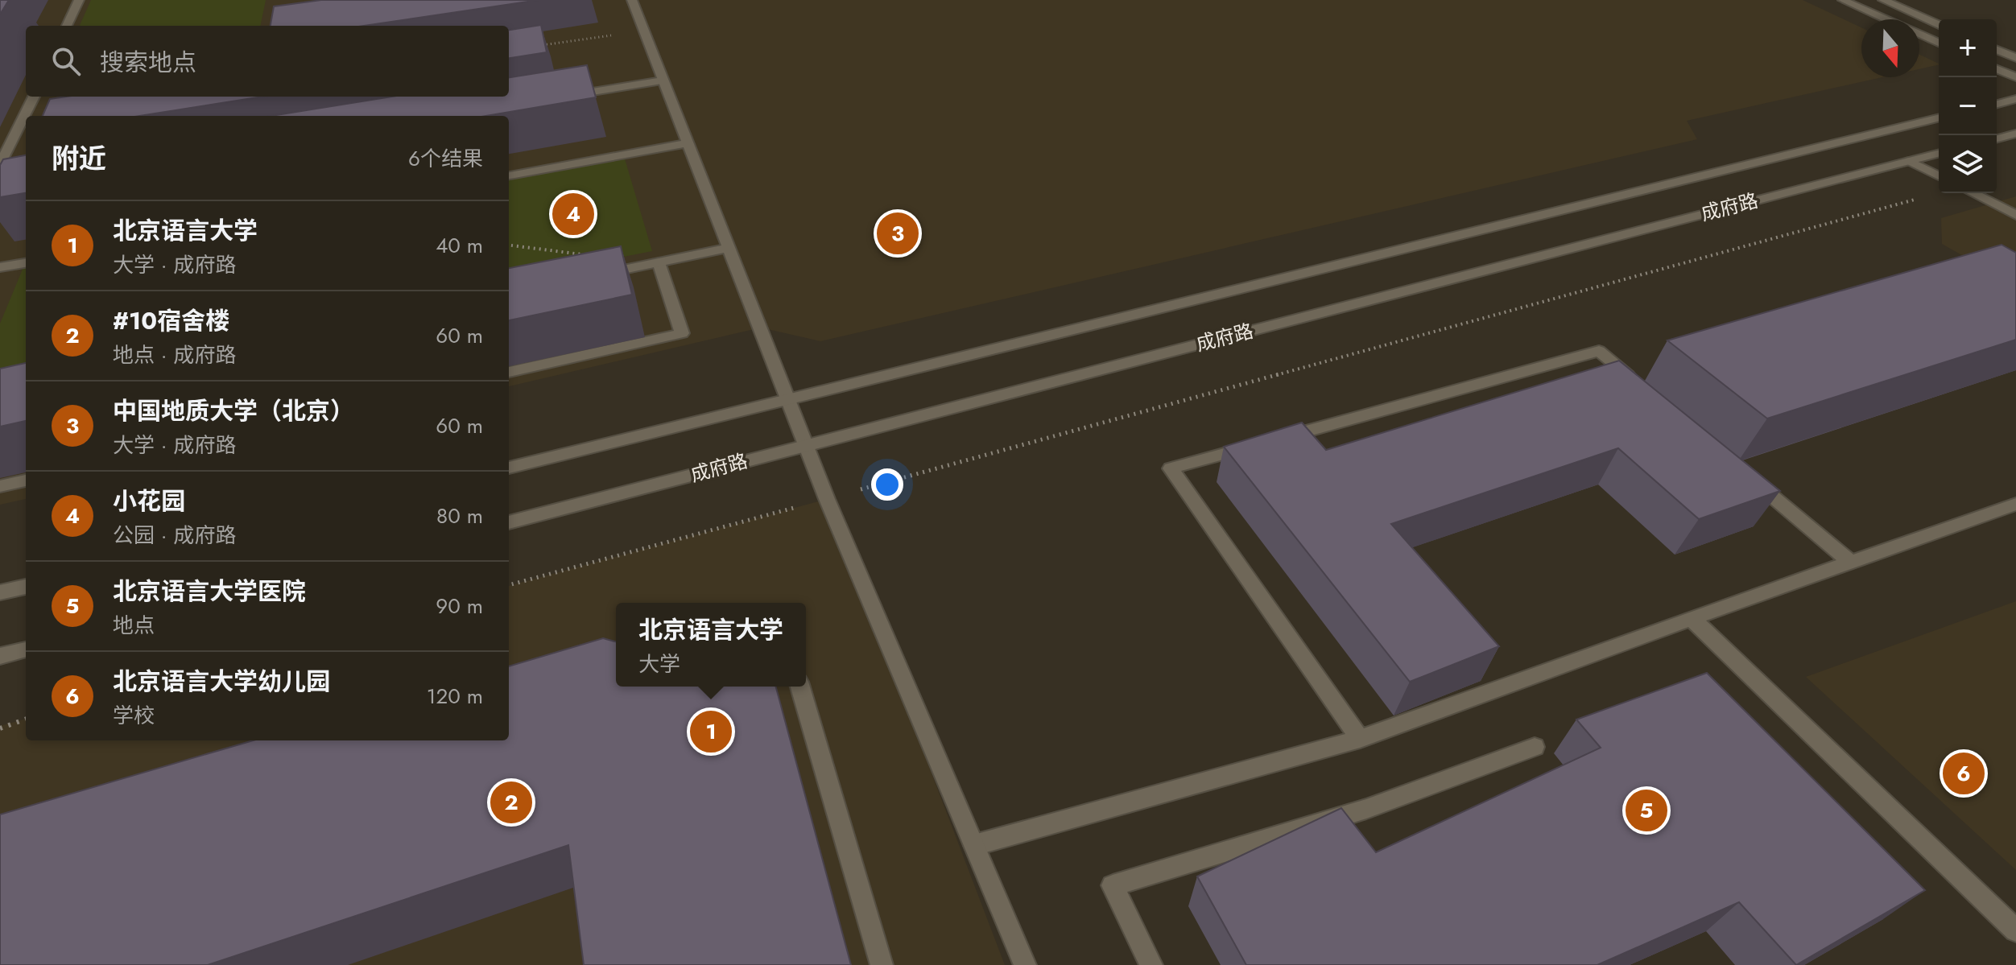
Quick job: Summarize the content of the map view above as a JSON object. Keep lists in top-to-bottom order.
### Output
{
  "streets": {
    "main road": ["成府路"]
  },
  "north": "bottom",
  "page": {
    "map_buttons": ["+", "−"],
    "search": "搜索地点",
    "heading": ["附近", "6个结果"],
    "pins": [
      "4",
      "3",
      "1",
      "6",
      "2",
      "5"
    ],
    "list": [
      {
        "mark": "1",
        "name": "北京语言大学",
        "note": "大学 · 成府路",
        "value": "40 m"
      },
      {
        "mark": "2",
        "name": "#10宿舍楼",
        "note": "地点 · 成府路",
        "value": "60 m"
      },
      {
        "mark": "3",
        "name": "中国地质大学（北京）",
        "note": "大学 · 成府路",
        "value": "60 m"
      },
      {
        "mark": "4",
        "name": "小花园",
        "note": "公园 · 成府路",
        "value": "80 m"
      },
      {
        "mark": "5",
        "name": "北京语言大学医院",
        "note": "地点",
        "value": "90 m"
      },
      {
        "mark": "6",
        "name": "北京语言大学幼儿园",
        "note": "学校",
        "value": "120 m"
      }
    ],
    "popup": ["北京语言大学", "大学"]
  }
}
